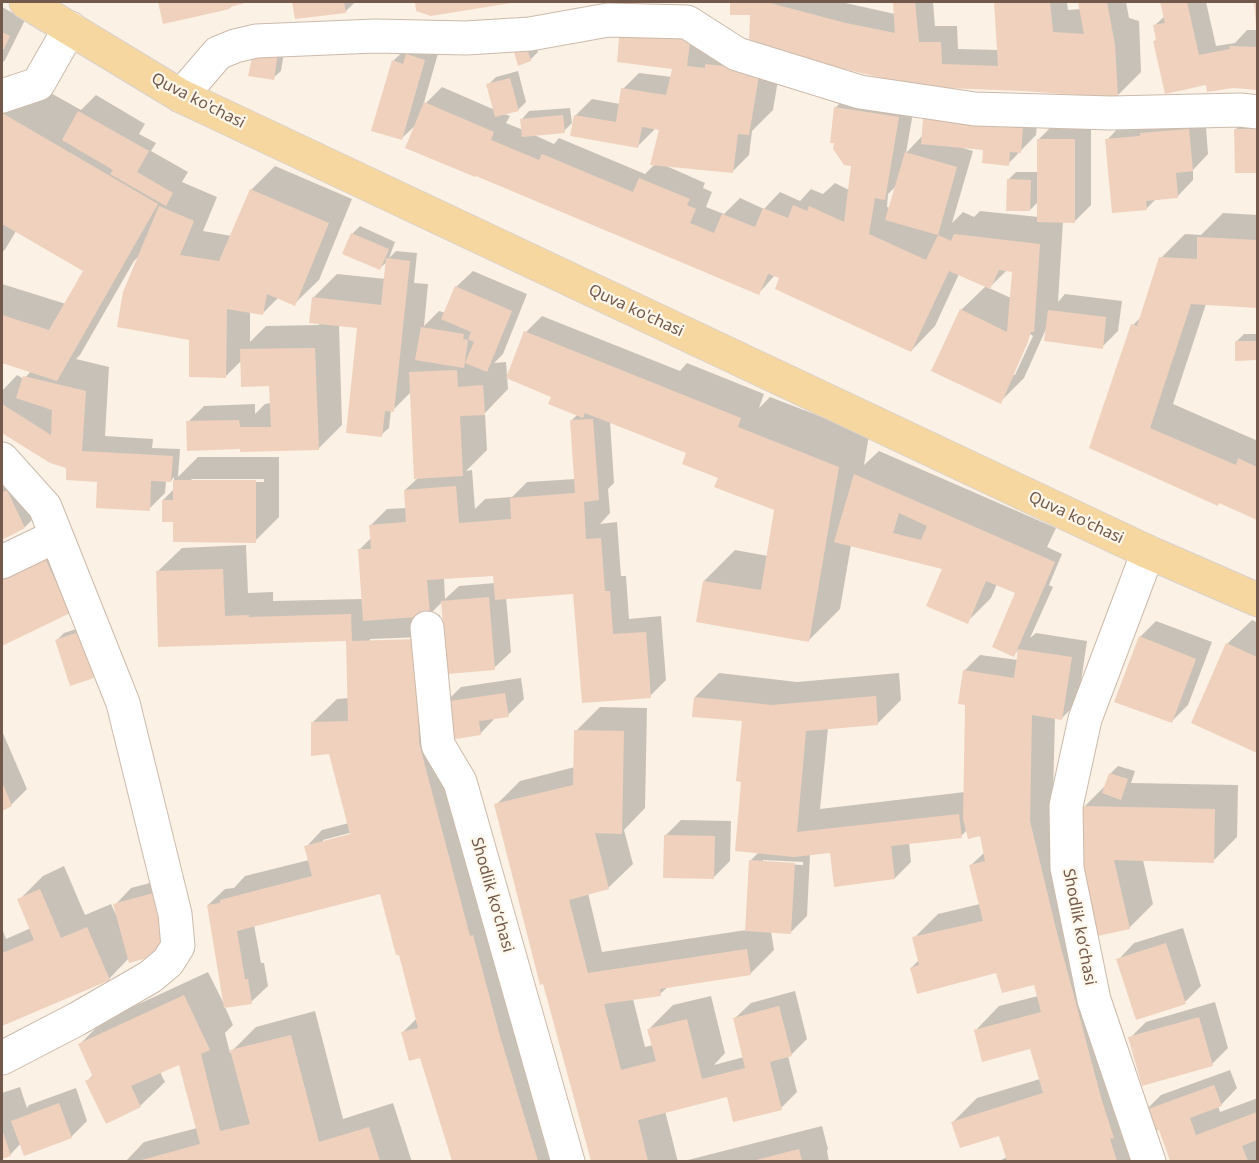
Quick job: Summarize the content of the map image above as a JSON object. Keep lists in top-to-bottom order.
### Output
{
  "streets": {
    "main road": ["Quva ko'chasi"],
    "street": ["Shodlik koʻchasi"]
  },
  "crossings": [
    ["Quva ko'chasi", "Shodlik koʻchasi"]
  ]
}
